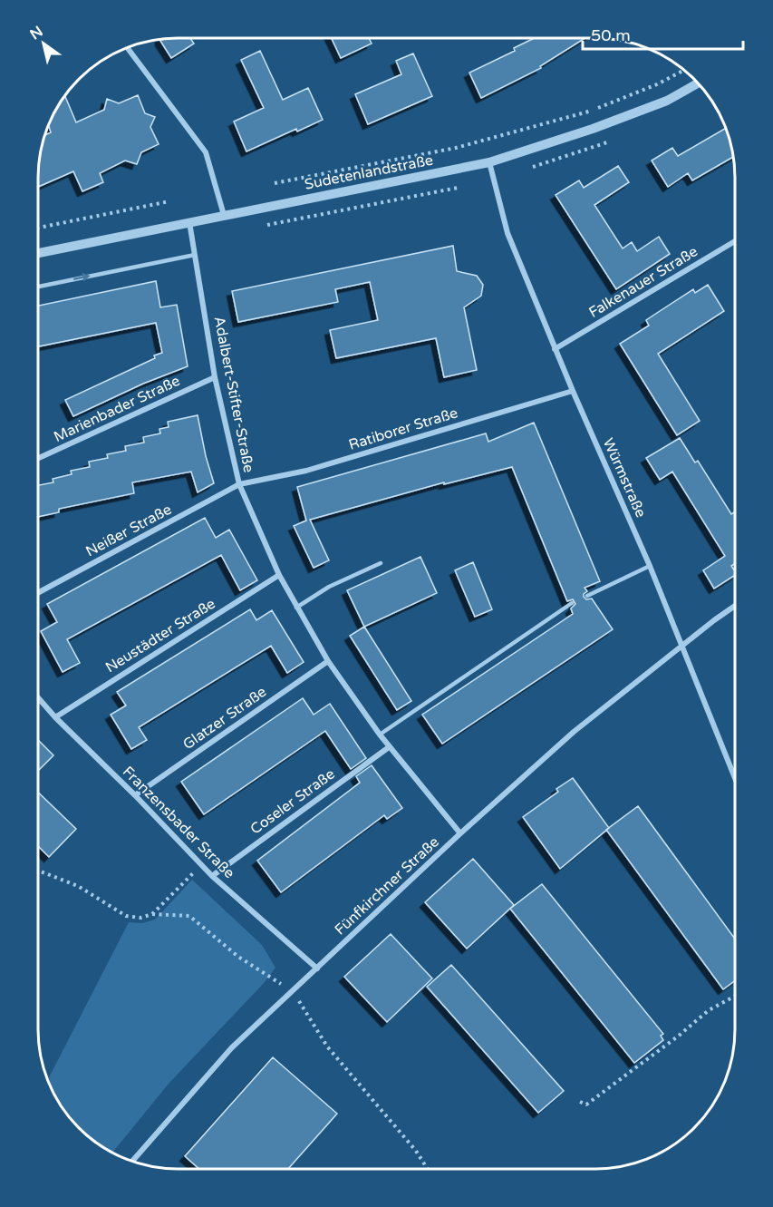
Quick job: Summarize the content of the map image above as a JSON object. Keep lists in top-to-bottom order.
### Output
{
  "streets": {
    "street": [
      "Sudetenlandstraße",
      "Falkenauer Straße",
      "Adalbert-Stifter-Straße",
      "Marienbader Straße",
      "Ratiborer Straße",
      "Würmstraße",
      "Neißer Straße",
      "Neustädter Straße",
      "Glatzer Straße",
      "Coseler Straße",
      "Franzensbader Straße",
      "Fünfkirchner Straße"
    ]
  },
  "crossings": [
    ["Sudetenlandstraße", "Adalbert-Stifter-Straße"],
    ["Sudetenlandstraße", "Würmstraße"],
    ["Falkenauer Straße", "Würmstraße"],
    ["Adalbert-Stifter-Straße", "Marienbader Straße"],
    ["Adalbert-Stifter-Straße", "Ratiborer Straße"],
    ["Adalbert-Stifter-Straße", "Neißer Straße"],
    ["Adalbert-Stifter-Straße", "Neustädter Straße"],
    ["Adalbert-Stifter-Straße", "Glatzer Straße"],
    ["Adalbert-Stifter-Straße", "Coseler Straße"],
    ["Adalbert-Stifter-Straße", "Fünfkirchner Straße"],
    ["Ratiborer Straße", "Würmstraße"],
    ["Ratiborer Straße", "Neißer Straße"],
    ["Würmstraße", "Fünfkirchner Straße"],
    ["Neustädter Straße", "Franzensbader Straße"],
    ["Glatzer Straße", "Franzensbader Straße"],
    ["Coseler Straße", "Franzensbader Straße"],
    ["Franzensbader Straße", "Fünfkirchner Straße"]
  ],
  "scale_bar": "50 m",
  "north": "top left"
}
